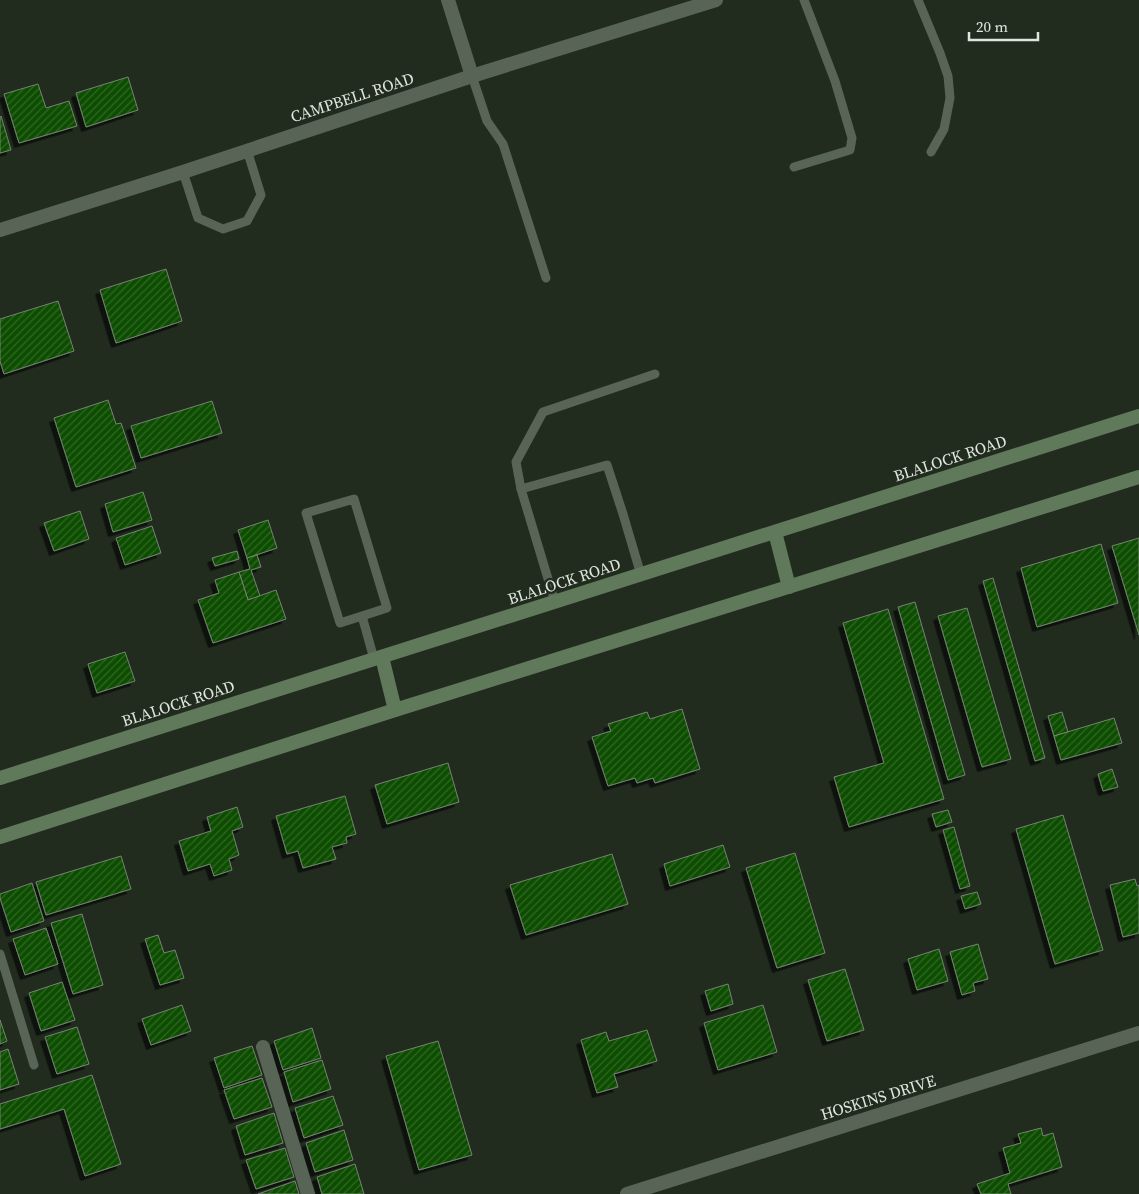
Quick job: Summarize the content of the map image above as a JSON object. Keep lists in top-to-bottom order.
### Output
{
  "streets": {
    "main road": ["BLALOCK ROAD"],
    "street": ["CAMPBELL ROAD", "HOSKINS DRIVE"]
  },
  "scale_bar": "20 m"
}
